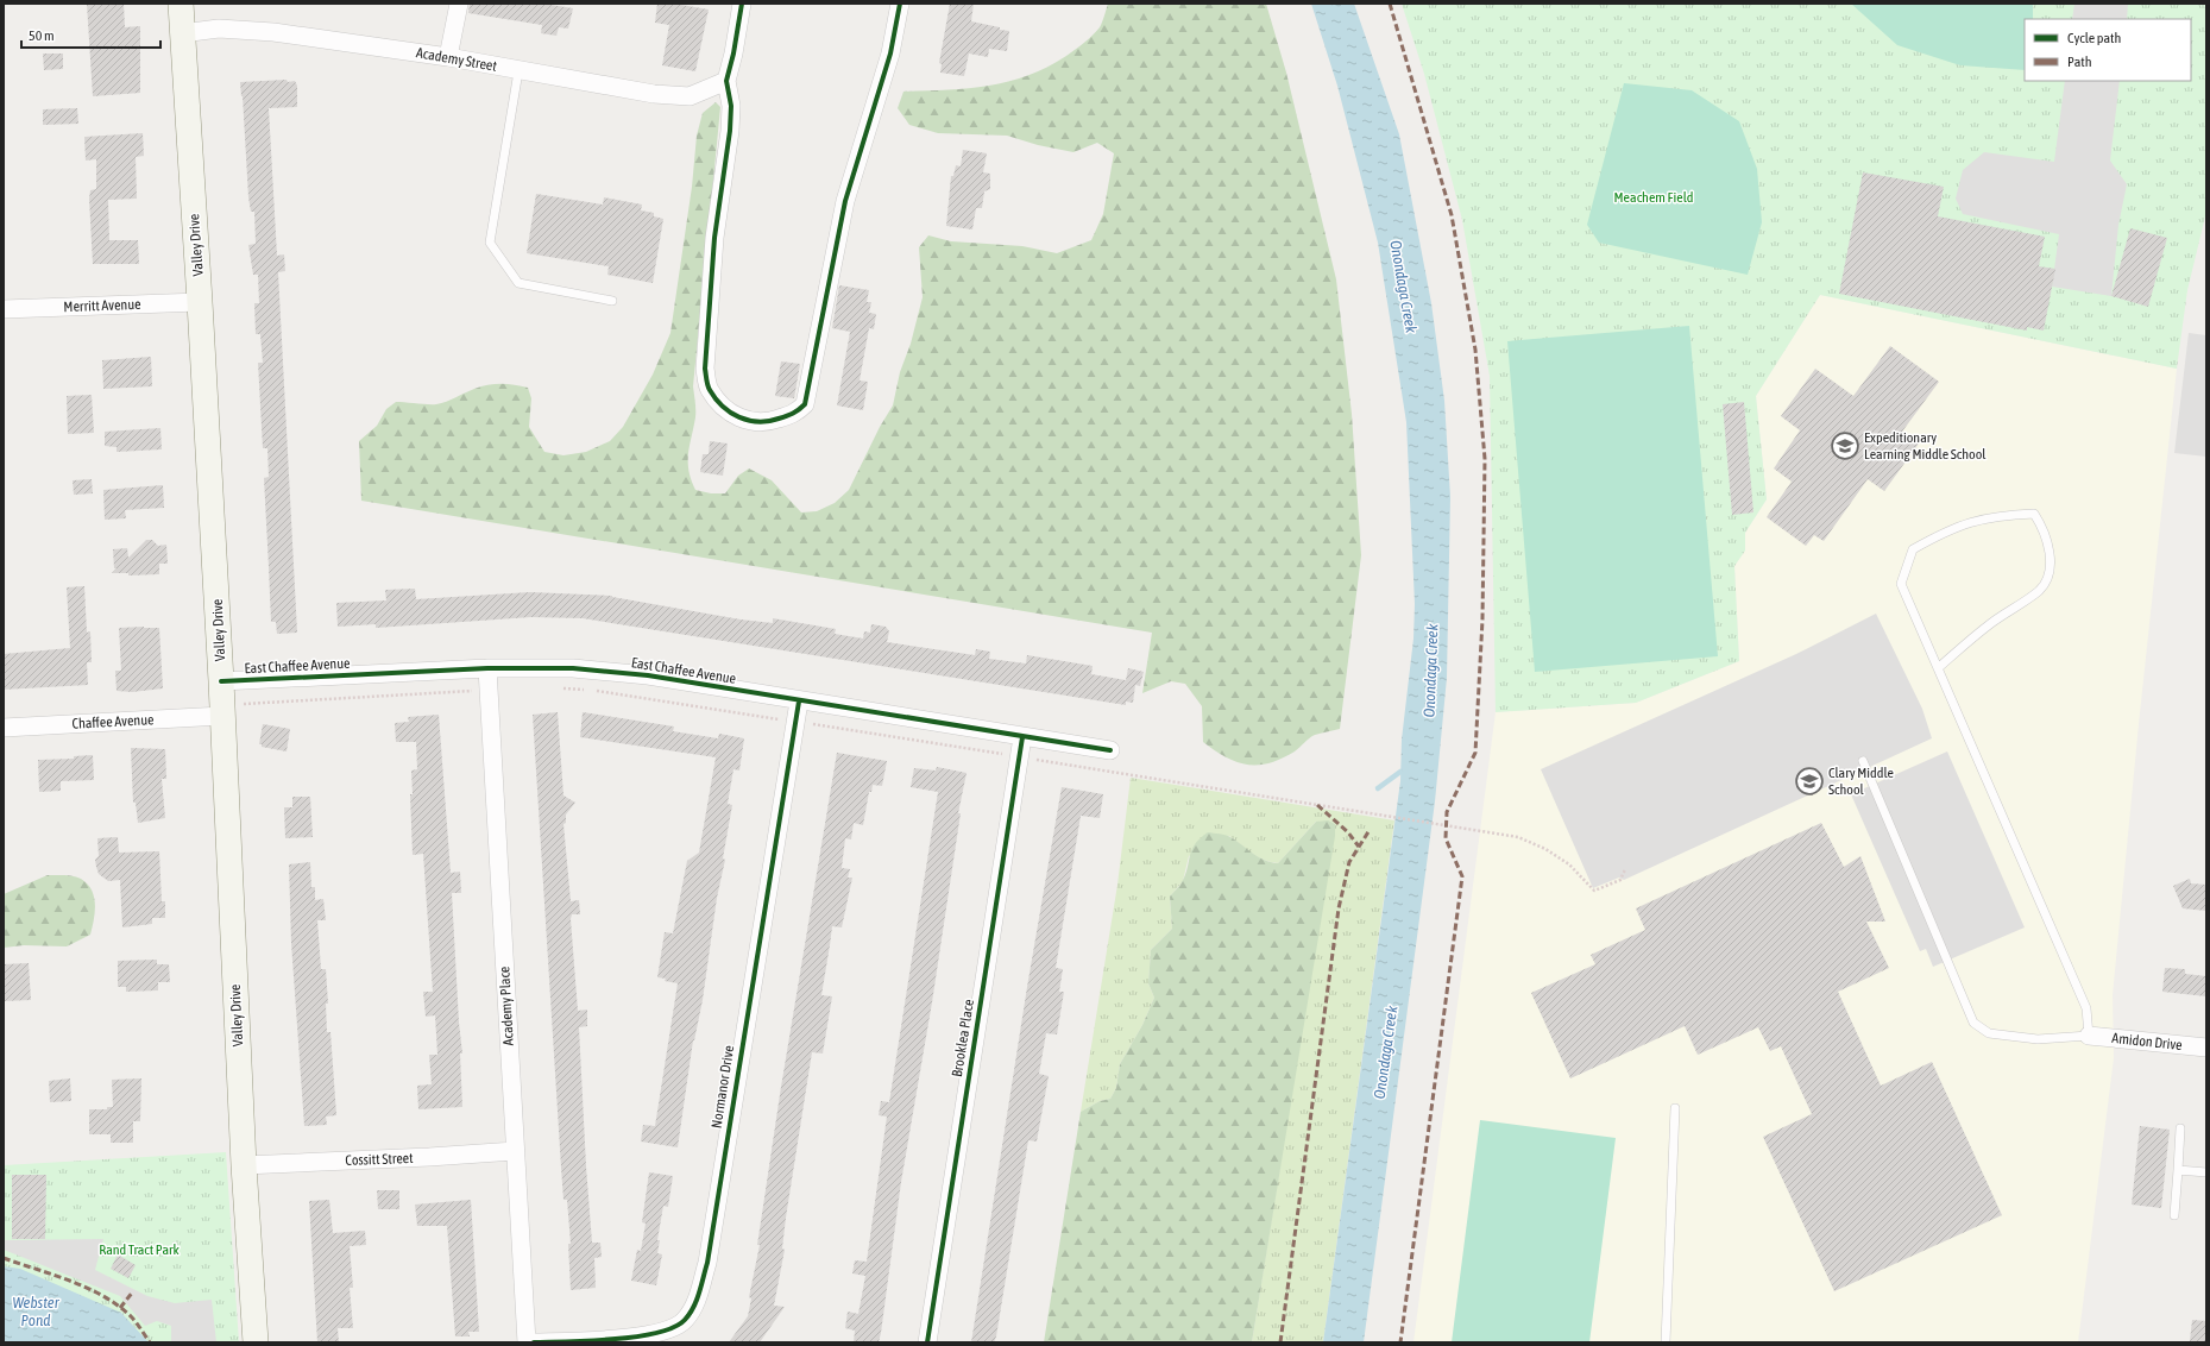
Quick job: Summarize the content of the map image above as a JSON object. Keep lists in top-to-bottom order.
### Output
{
  "streets": {
    "main road": ["Valley Drive"],
    "street": [
      "Academy Street",
      "Merritt Avenue",
      "East Chaffee Avenue",
      "Chaffee Avenue",
      "Academy Place",
      "Brooklea Place",
      "Amidon Drive",
      "Normanor Drive",
      "Cossitt Street"
    ]
  },
  "crossings": [
    ["Academy Street", "Valley Drive"],
    ["Valley Drive", "Merritt Avenue"],
    ["Valley Drive", "East Chaffee Avenue"],
    ["Valley Drive", "Chaffee Avenue"],
    ["Valley Drive", "Cossitt Street"],
    ["East Chaffee Avenue", "Academy Place"],
    ["East Chaffee Avenue", "Brooklea Place"],
    ["East Chaffee Avenue", "Normanor Drive"],
    ["Academy Place", "Cossitt Street"]
  ],
  "water": ["Onondaga Creek", "Webster Pond"],
  "parks": ["Meachem Field", "Rand Tract Park"],
  "places": {
    "school or university": ["Expeditionary Learning Middle School", "Clary Middle School"]
  },
  "legend": ["Cycle path", "Path"],
  "scale_bar": "50 m"
}
